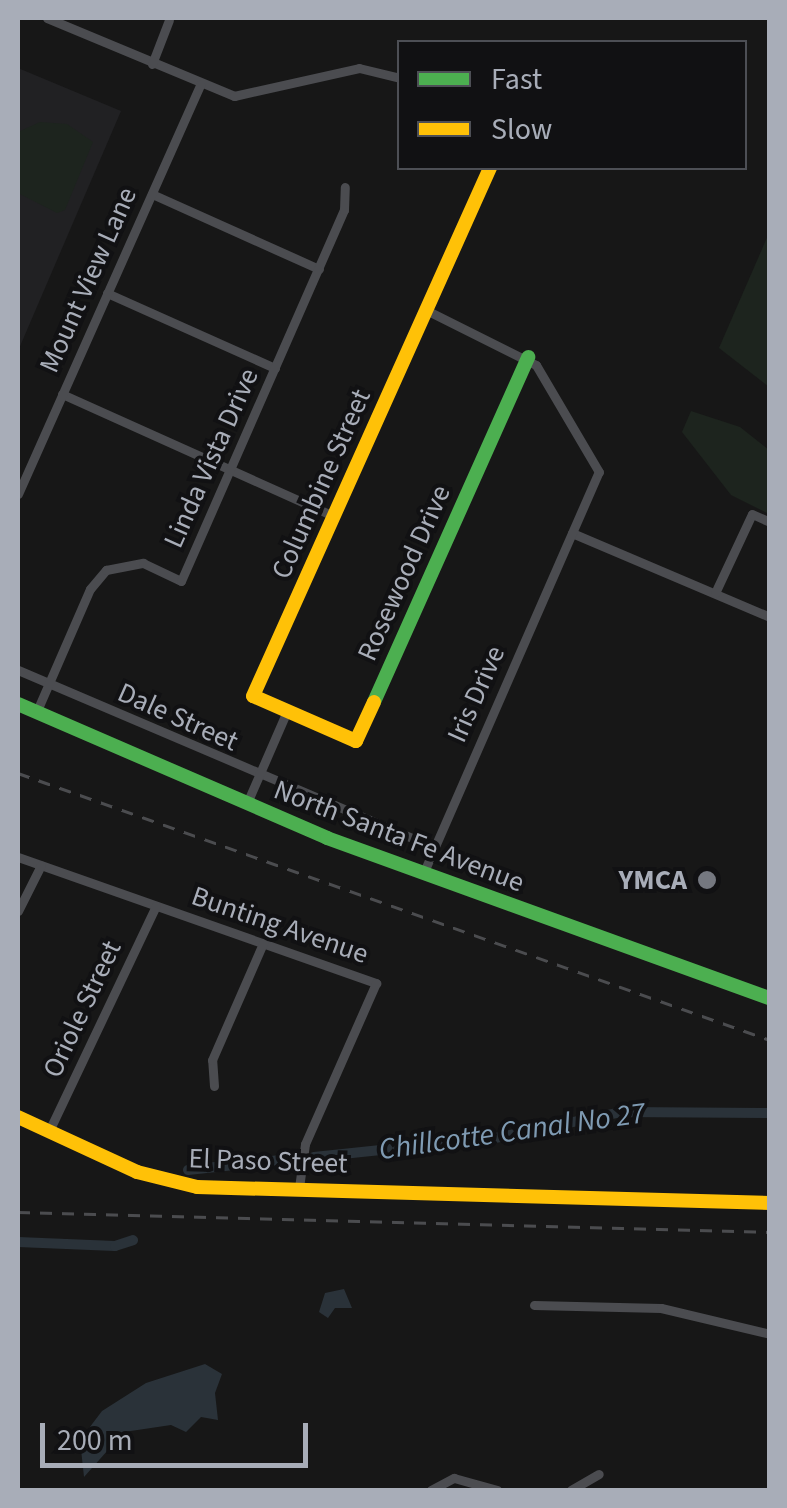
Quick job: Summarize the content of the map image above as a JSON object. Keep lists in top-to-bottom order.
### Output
{
  "streets": {
    "main road": [
      "Columbine Street",
      "Rosewood Drive",
      "North Santa Fe Avenue",
      "El Paso Street"
    ],
    "street": [
      "Mount View Lane",
      "Linda Vista Drive",
      "Iris Drive",
      "Dale Street",
      "Bunting Avenue",
      "Oriole Street"
    ]
  },
  "crossings": [
    ["Linda Vista Drive", "Dale Street"],
    ["Linda Vista Drive", "North Santa Fe Avenue"],
    ["Columbine Street", "Rosewood Drive"],
    ["Rosewood Drive", "Iris Drive"],
    ["Iris Drive", "Dale Street"],
    ["Iris Drive", "North Santa Fe Avenue"],
    ["Bunting Avenue", "Oriole Street"],
    ["Bunting Avenue", "El Paso Street"],
    ["Oriole Street", "El Paso Street"]
  ],
  "water": ["Chillcotte Canal No 27"],
  "places": ["YMCA"],
  "legend": ["Fast", "Slow"],
  "scale_bar": "200 m"
}
